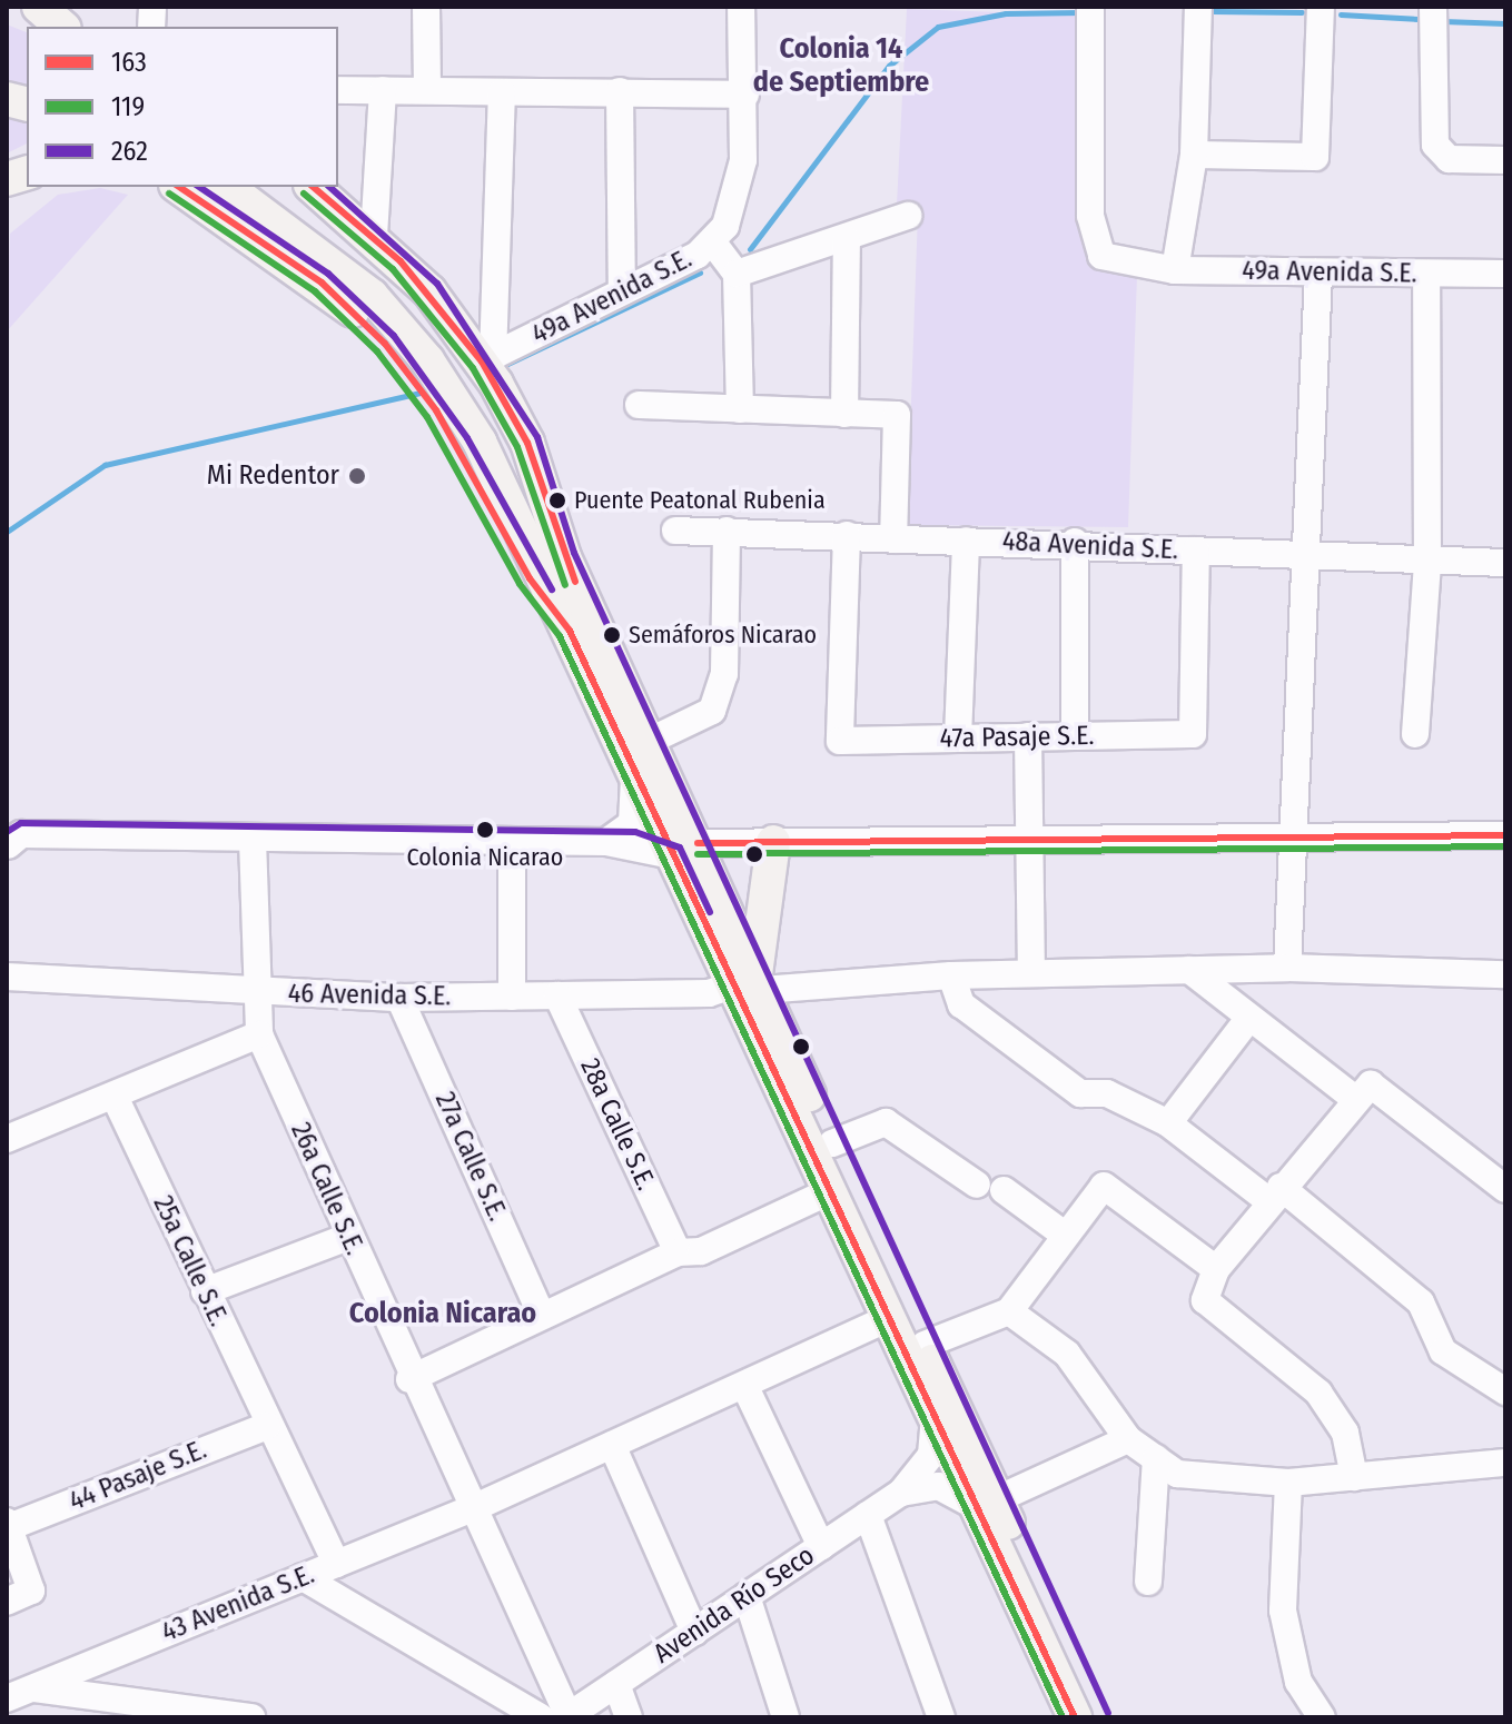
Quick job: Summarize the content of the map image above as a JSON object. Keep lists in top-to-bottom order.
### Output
{
  "streets": {
    "street": [
      "49a Avenida S.E.",
      "48a Avenida S.E.",
      "47a Pasaje S.E.",
      "46 Avenida S.E.",
      "28a Calle S.E.",
      "27a Calle S.E.",
      "26a Calle S.E.",
      "25a Calle S.E.",
      "44 Pasaje S.E.",
      "43 Avenida S.E.",
      "Avenida Río Seco"
    ]
  },
  "crossings": [
    ["48a Avenida S.E.", "47a Pasaje S.E."],
    ["46 Avenida S.E.", "28a Calle S.E."],
    ["46 Avenida S.E.", "27a Calle S.E."],
    ["46 Avenida S.E.", "26a Calle S.E."],
    ["26a Calle S.E.", "43 Avenida S.E."],
    ["26a Calle S.E.", "Avenida Río Seco"],
    ["25a Calle S.E.", "44 Pasaje S.E."],
    ["25a Calle S.E.", "43 Avenida S.E."]
  ],
  "districts": ["Colonia 14 de Septiembre", "Colonia Nicarao"],
  "places": [
    "Mi Redentor",
    "Puente Peatonal Rubenia",
    "Semáforos Nicarao",
    "Colonia Nicarao"
  ],
  "lines": ["transit line 163", "transit line 262", "transit line 119"],
  "legend": ["163", "119", "262"]
}
